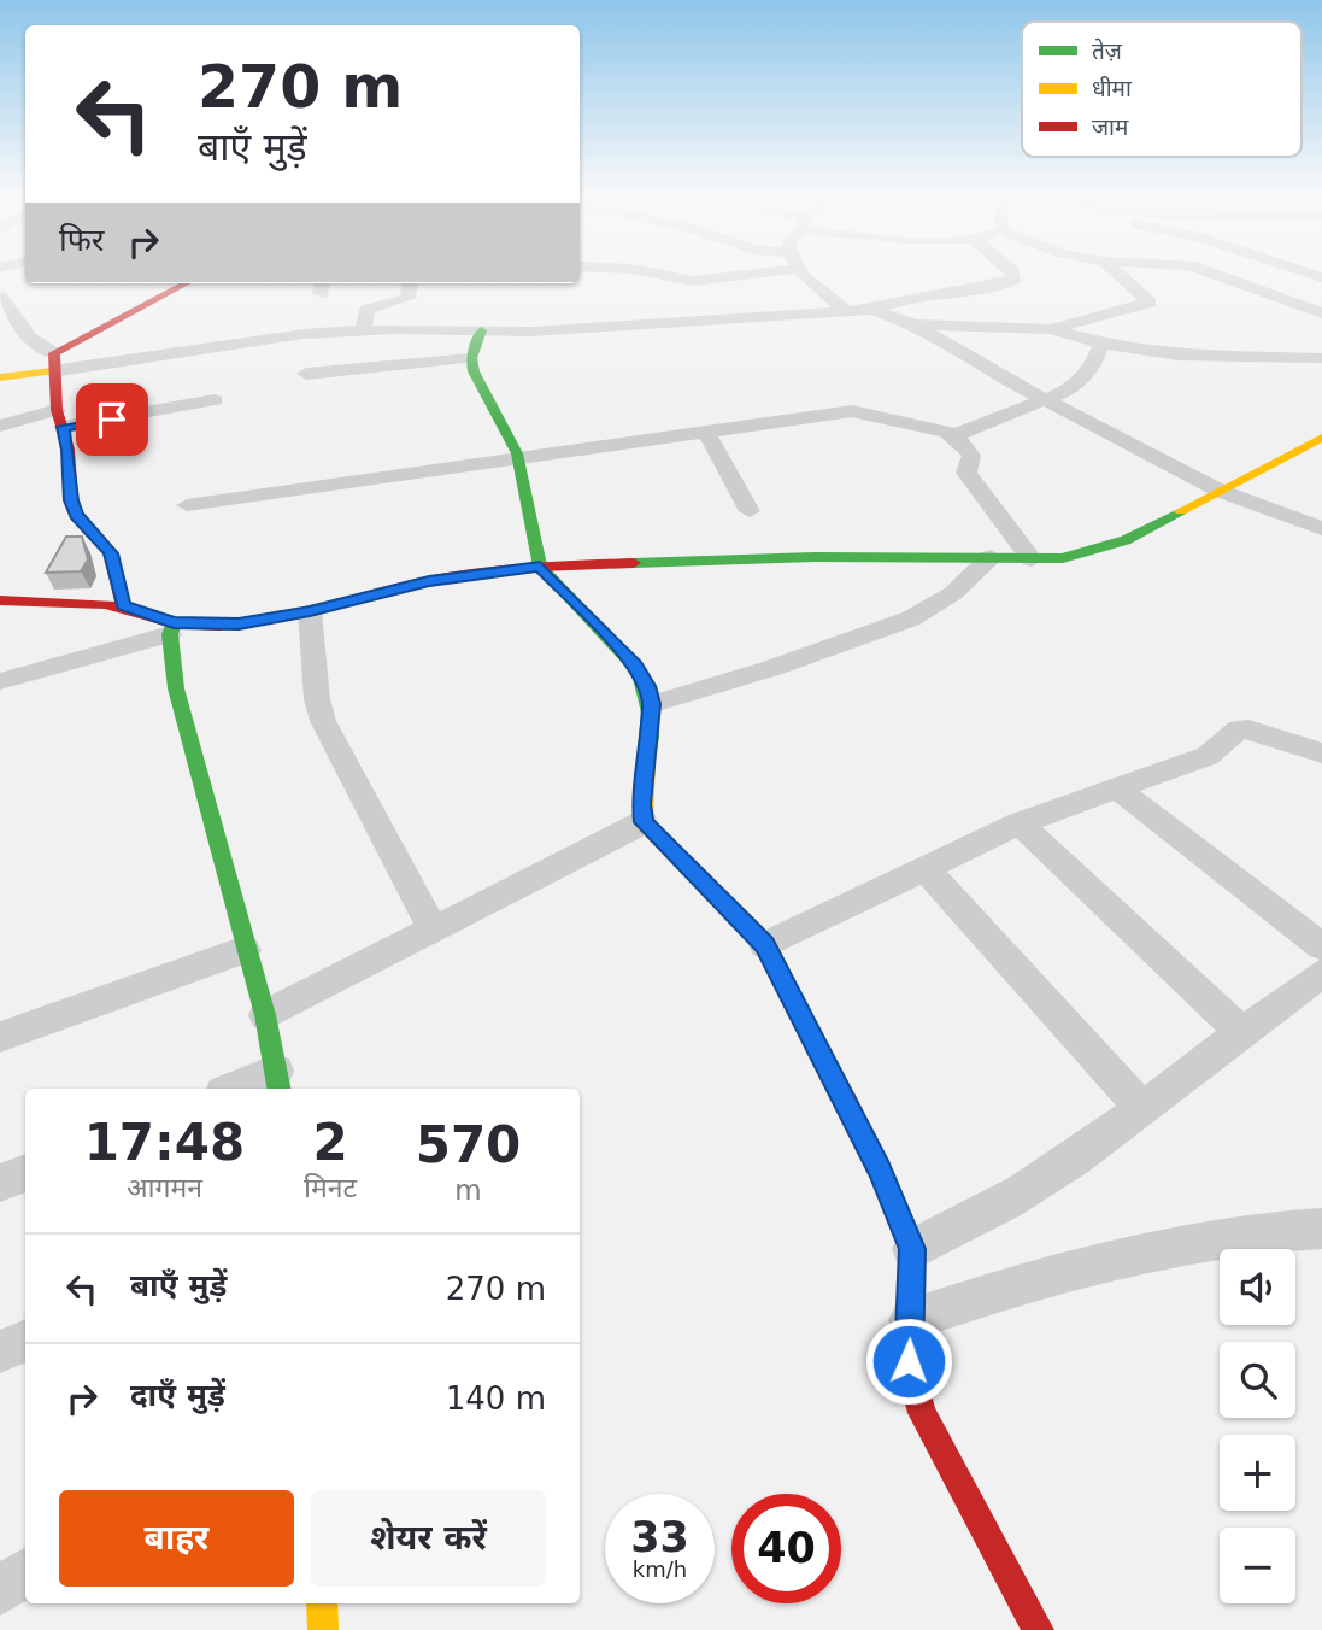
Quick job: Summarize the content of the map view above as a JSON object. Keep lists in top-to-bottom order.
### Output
{
  "legend": ["तेज़", "धीमा", "जाम"],
  "page": {
    "turn": ["270 m", "बाएँ मुड़ें"],
    "then": "फिर",
    "eta": [
      "17:48",
      "आगमन",
      "2",
      "मिनट",
      "570",
      "m"
    ],
    "list": [
      {
        "name": "बाएँ मुड़ें",
        "value": "270 m"
      },
      {
        "name": "दाएँ मुड़ें",
        "value": "140 m"
      }
    ],
    "map_buttons": ["+", "−"],
    "buttons": ["बाहर", "शेयर करें"],
    "speed": "33 km/h",
    "limit": "40"
  }
}
